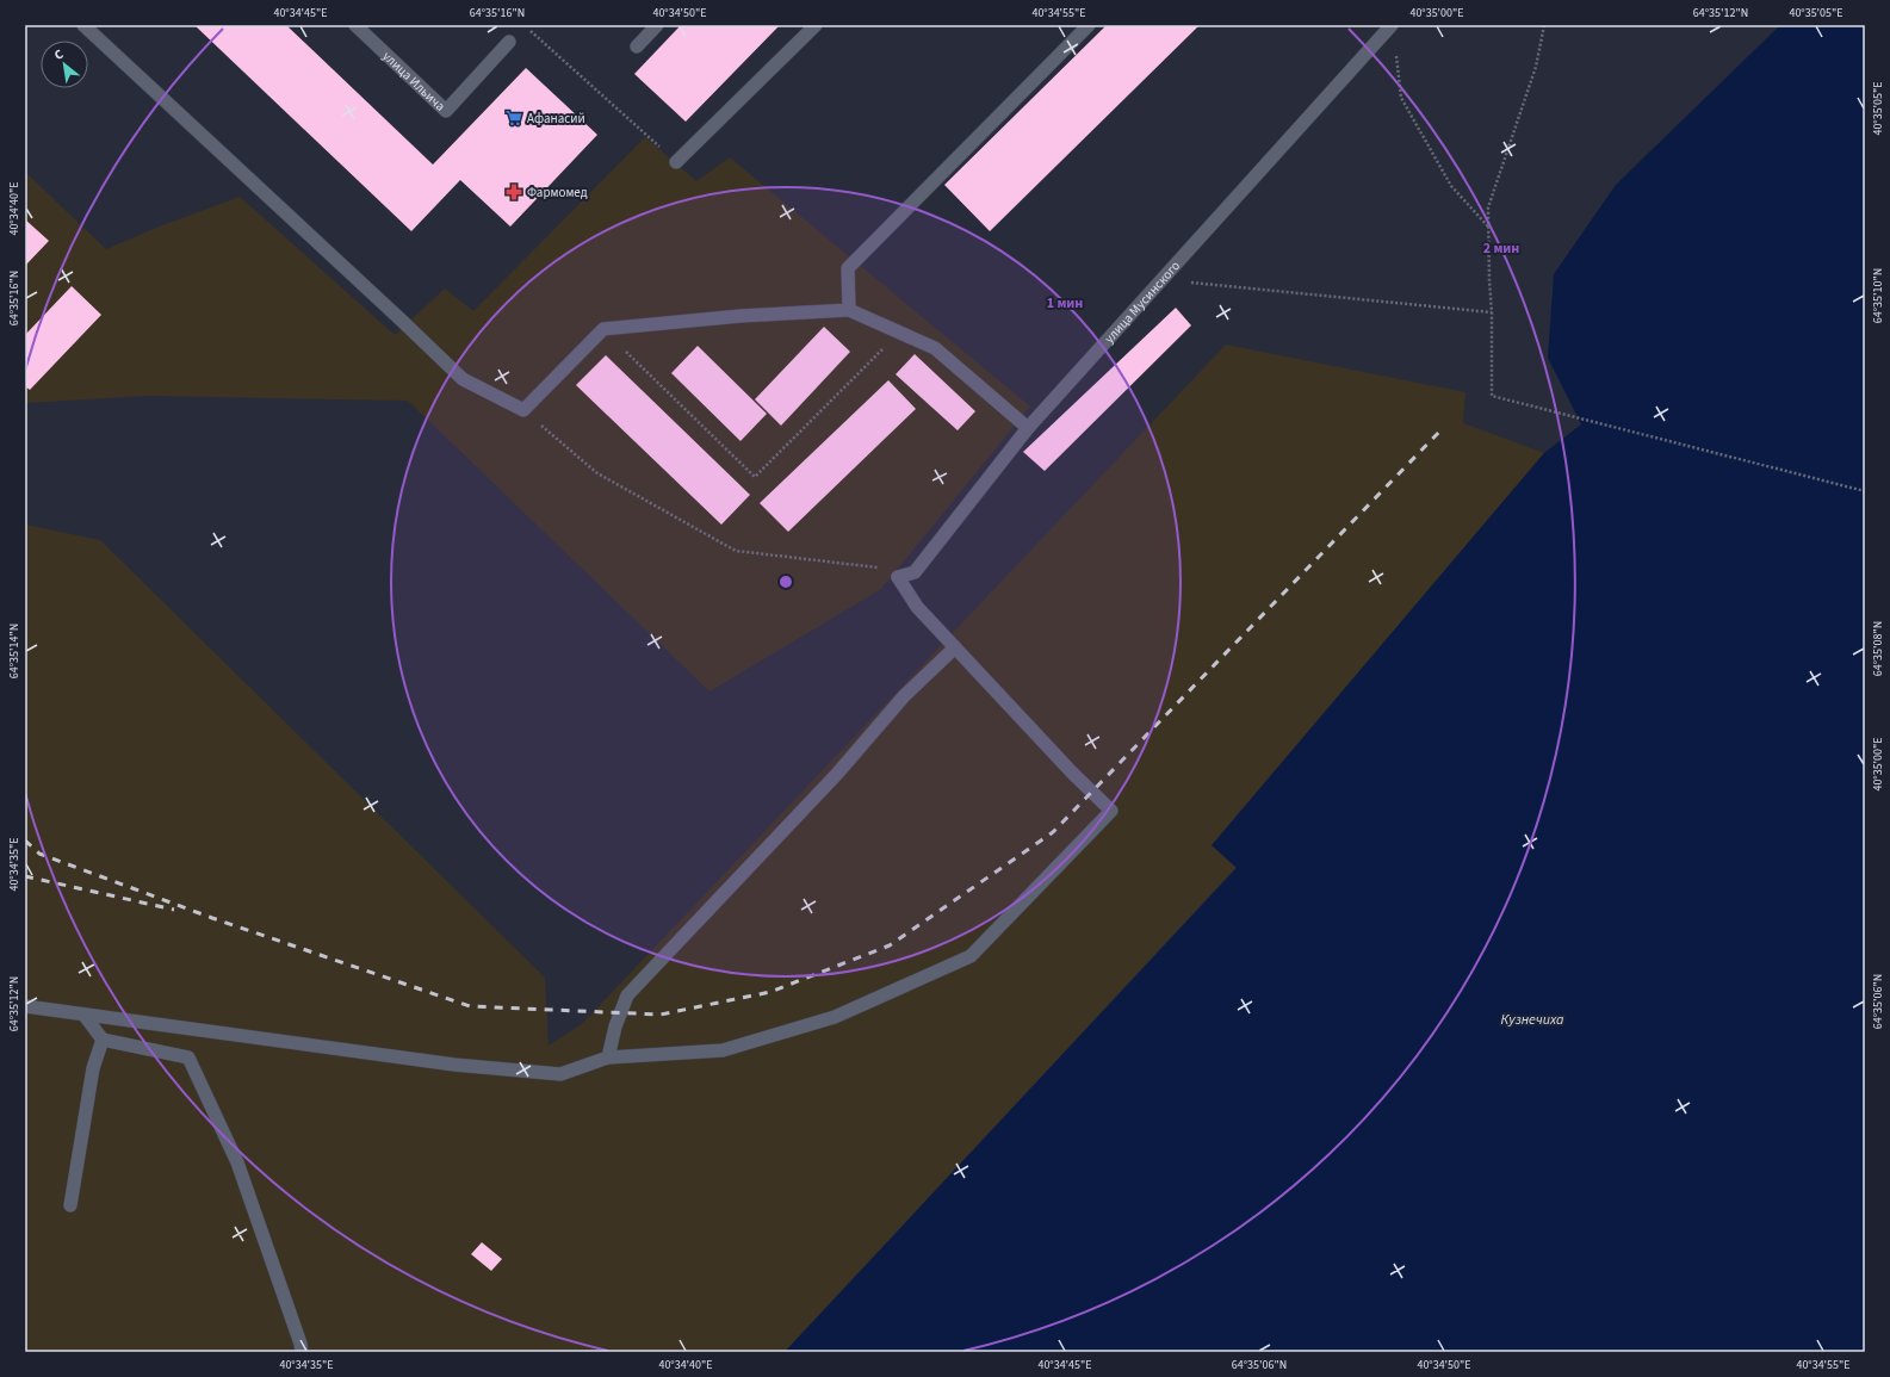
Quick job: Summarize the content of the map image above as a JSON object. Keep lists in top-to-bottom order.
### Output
{
  "streets": {
    "street": ["улица Ильича", "улица Мусинского"]
  },
  "water": ["Кузнечиха"],
  "places": {
    "supermarket": ["Афанасий"],
    "pharmacy": ["Фармомед"]
  },
  "north": "top left",
  "coordinates": [
    "40°34'45\"E",
    "64°35'16\"N",
    "40°34'50\"E",
    "40°34'55\"E",
    "40°35'00\"E",
    "64°35'12\"N",
    "40°35'05\"E",
    "40°34'40\"E",
    "64°35'10\"N",
    "64°35'08\"N",
    "64°35'14\"N",
    "40°34'35\"E",
    "64°35'06\"N"
  ],
  "rings": ["2 мин", "1 мин"]
}
